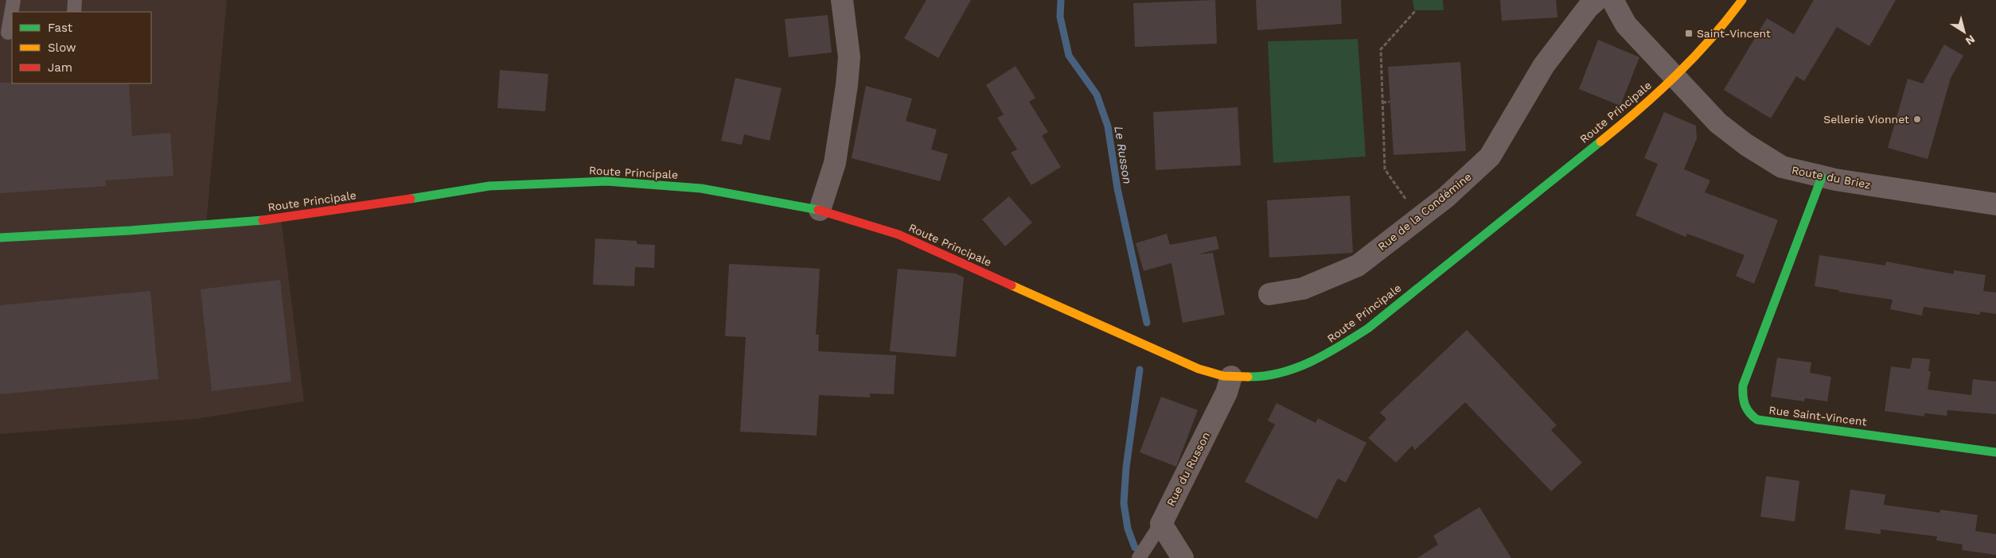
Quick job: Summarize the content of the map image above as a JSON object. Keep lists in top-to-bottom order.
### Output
{
  "streets": {
    "main road": ["Route Principale", "Rue Saint-Vincent"],
    "street": ["Route du Briez", "Rue de la Condémine", "Rue du Russon"]
  },
  "crossings": [
    ["Route Principale", "Route du Briez"],
    ["Route Principale", "Rue du Russon"],
    ["Route du Briez", "Rue Saint-Vincent"]
  ],
  "water": ["Le Russon"],
  "places": {
    "transit": ["Saint-Vincent"],
    "other": ["Sellerie Vionnet"]
  },
  "legend": ["Fast", "Slow", "Jam"],
  "north": "bottom right"
}
